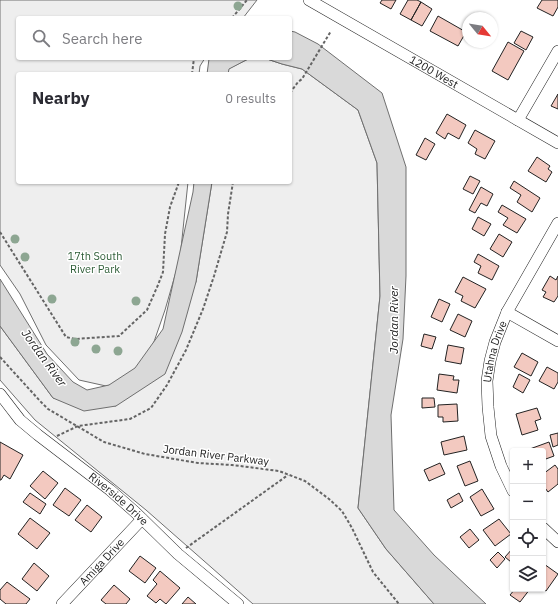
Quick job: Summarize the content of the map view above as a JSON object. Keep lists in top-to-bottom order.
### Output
{
  "streets": {
    "street": [
      "1200 West",
      "Utahna Drive",
      "Riverside Drive",
      "Amiga Drive"
    ],
    "path": ["Jordan River Parkway"]
  },
  "crossings": [
    ["Riverside Drive", "Amiga Drive"]
  ],
  "water": ["Jordan River"],
  "parks": ["17th South River Park"],
  "north": "bottom right",
  "page": {
    "search": "Search here",
    "heading": ["Nearby", "0 results"],
    "map_buttons": ["+", "−"]
  }
}
